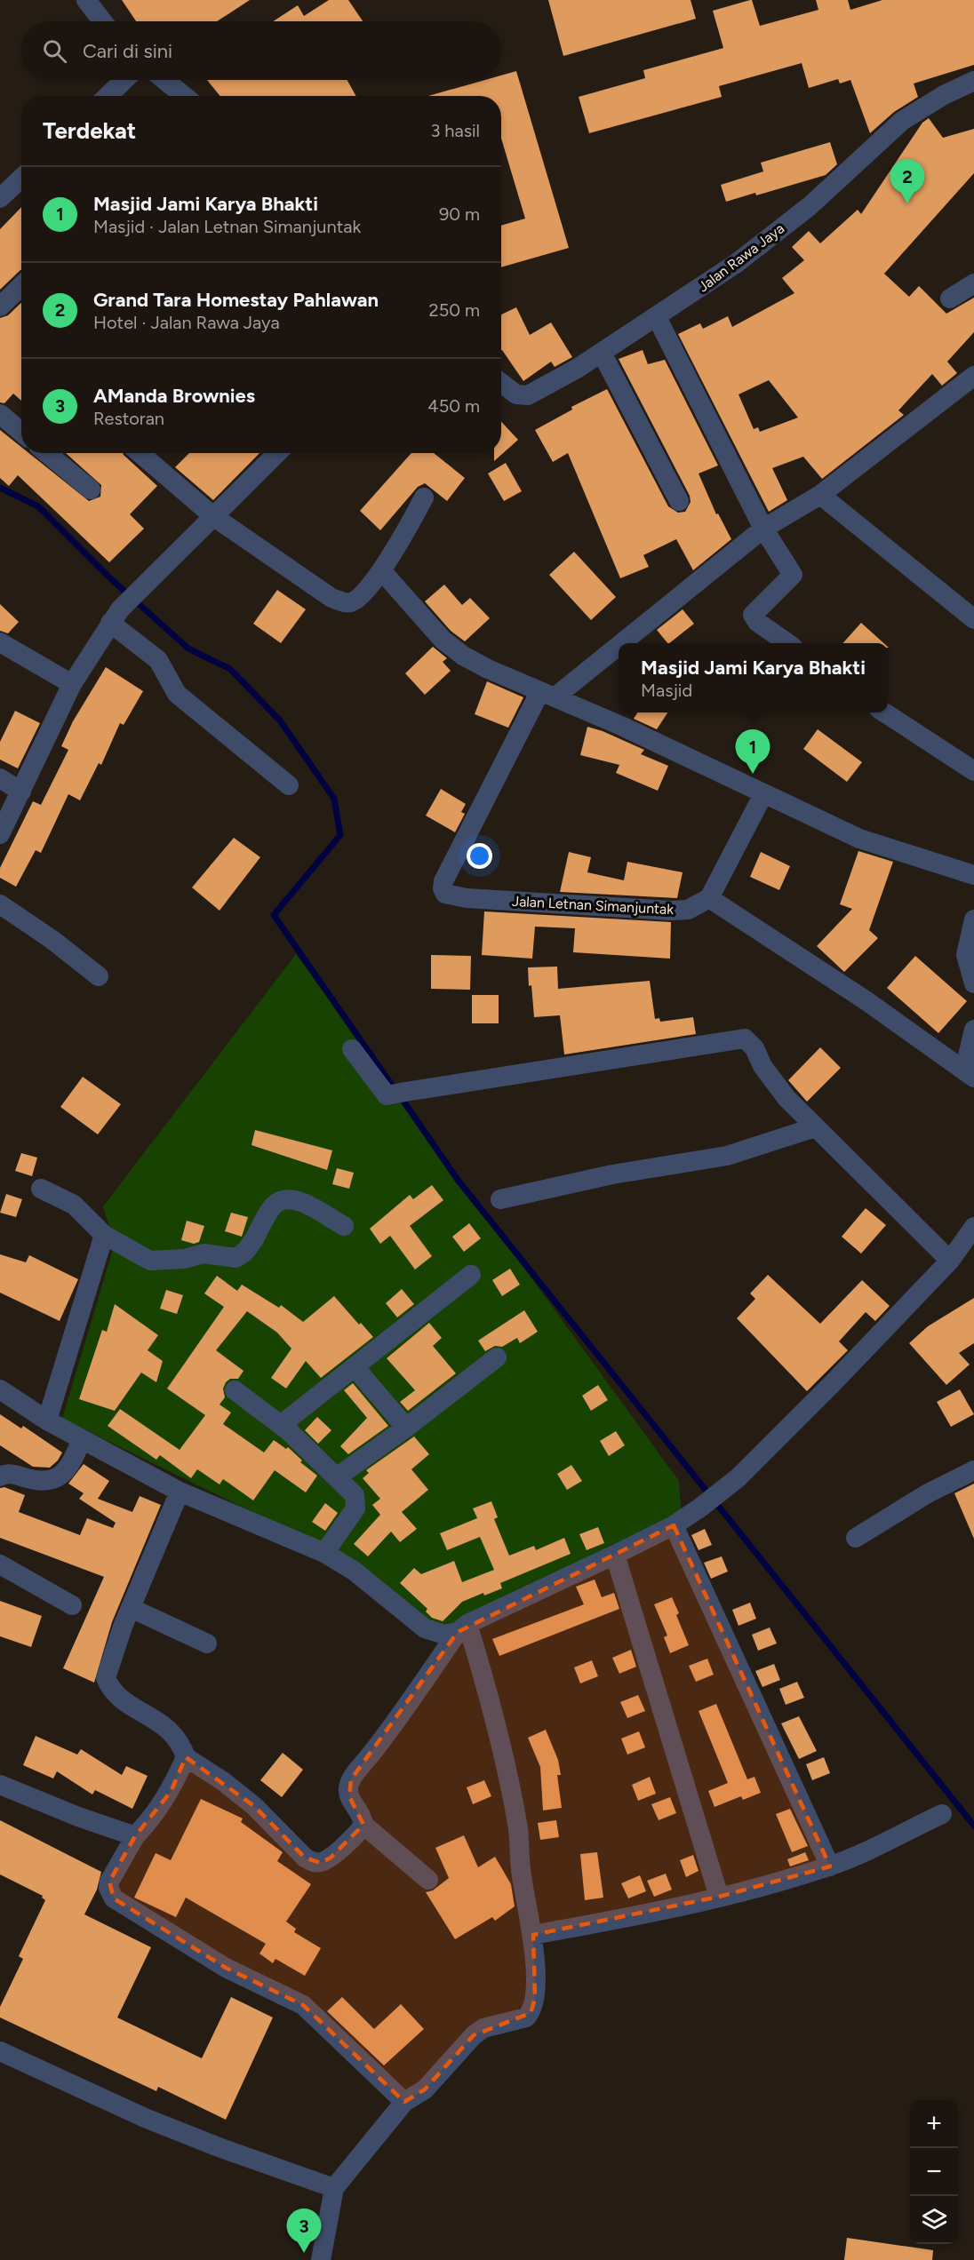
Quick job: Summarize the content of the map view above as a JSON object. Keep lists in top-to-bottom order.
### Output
{
  "streets": {
    "street": ["Jalan Rawa Jaya", "Jalan Letnan Simanjuntak"]
  },
  "page": {
    "search": "Cari di sini",
    "heading": ["Terdekat", "3 hasil"],
    "pins": ["2", "1", "3"],
    "list": [
      {
        "mark": "1",
        "name": "Masjid Jami Karya Bhakti",
        "note": "Masjid · Jalan Letnan Simanjuntak",
        "value": "90 m"
      },
      {
        "mark": "2",
        "name": "Grand Tara Homestay Pahlawan",
        "note": "Hotel · Jalan Rawa Jaya",
        "value": "250 m"
      },
      {
        "mark": "3",
        "name": "AManda Brownies",
        "note": "Restoran",
        "value": "450 m"
      }
    ],
    "popup": ["Masjid Jami Karya Bhakti", "Masjid"],
    "map_buttons": ["+", "−"]
  }
}
